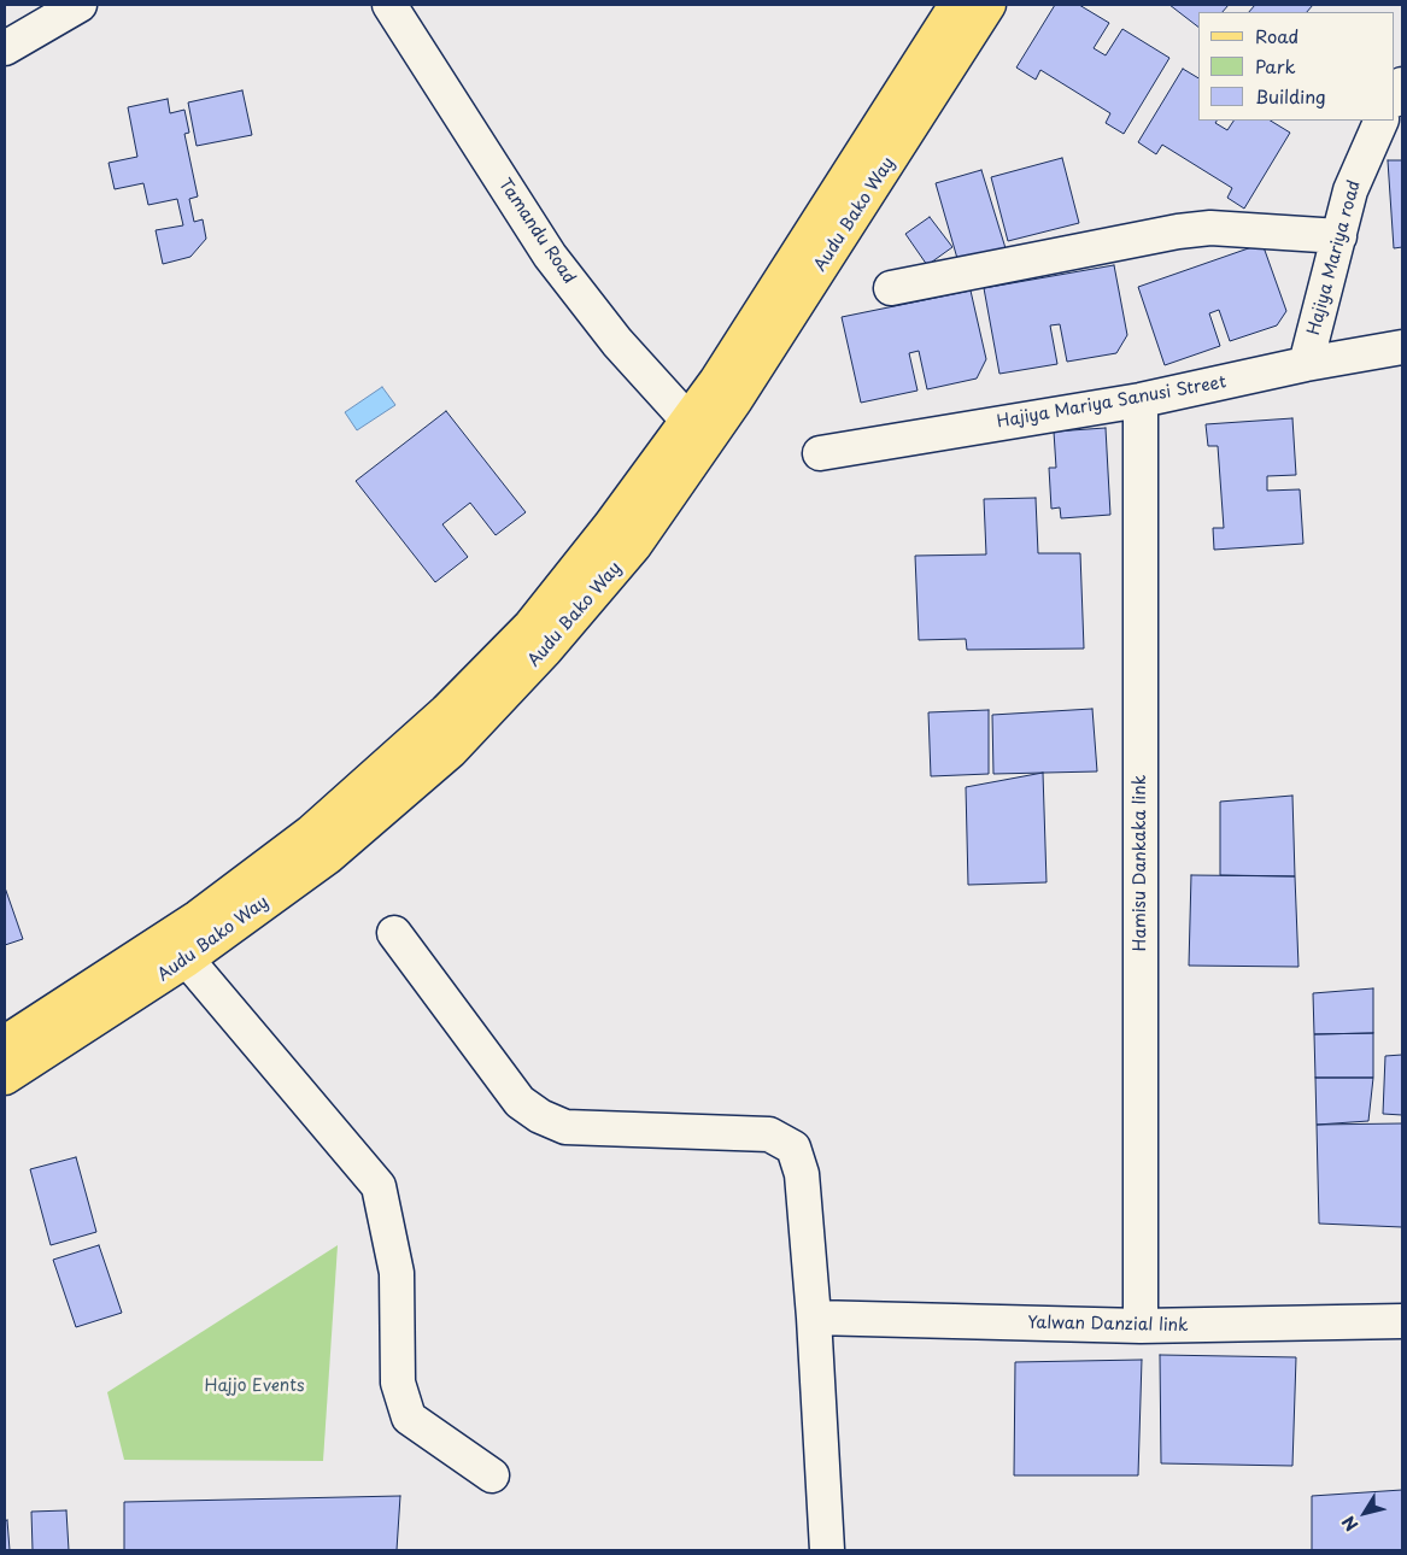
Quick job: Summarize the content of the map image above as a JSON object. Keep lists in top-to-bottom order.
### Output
{
  "streets": {
    "main road": ["Audu Bako Way"],
    "street": [
      "Tamandu Road",
      "Hajiya Mariya road",
      "Hajiya Mariya Sanusi Street",
      "Hamisu Dankaka link",
      "Yalwan Danzial link"
    ]
  },
  "crossings": [
    ["Audu Bako Way", "Tamandu Road"],
    ["Hajiya Mariya road", "Hajiya Mariya Sanusi Street"],
    ["Hajiya Mariya Sanusi Street", "Hamisu Dankaka link"],
    ["Hamisu Dankaka link", "Yalwan Danzial link"]
  ],
  "parks": ["Hajjo Events"],
  "legend": ["Road", "Park", "Building"],
  "north": "bottom left"
}
